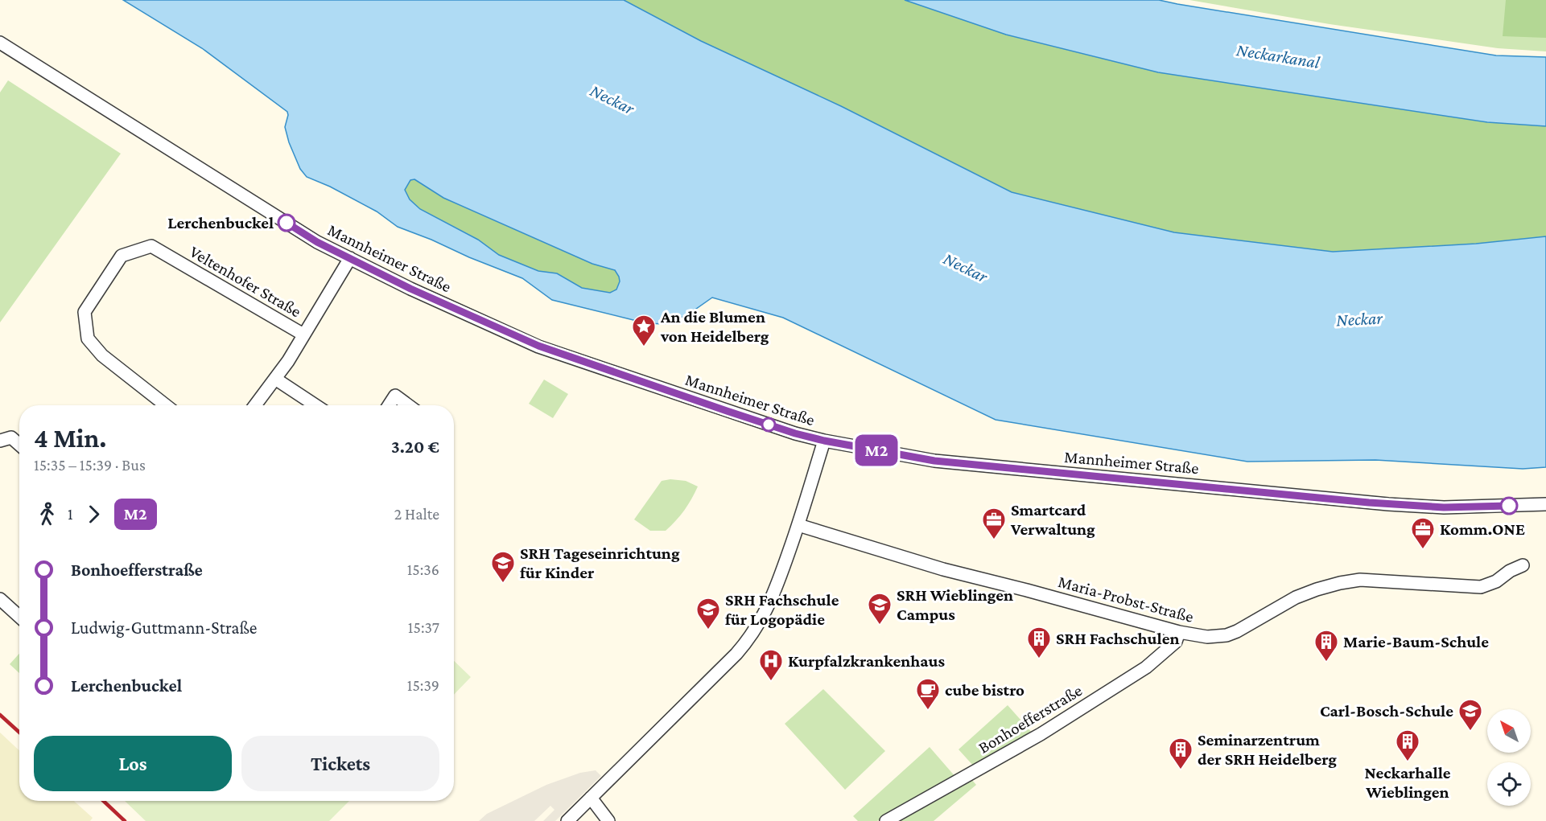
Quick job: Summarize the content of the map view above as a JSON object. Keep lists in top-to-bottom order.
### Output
{
  "streets": {
    "street": [
      "Mannheimer Straße",
      "Veltenhofer Straße",
      "Maria-Probst-Straße",
      "Bonhoefferstraße"
    ]
  },
  "crossings": [
    ["Maria-Probst-Straße", "Bonhoefferstraße"]
  ],
  "water": ["Neckarkanal", "Neckar"],
  "places": {
    "other": ["Lerchenbuckel"],
    "place": ["An die Blumen von Heidelberg"],
    "office": ["Smartcard Verwaltung", "Komm.ONE"],
    "school or university": [
      "SRH Tageseinrichtung für Kinder",
      "SRH Wieblingen Campus",
      "SRH Fachschule für Logopädie",
      "Carl-Bosch-Schule"
    ],
    "building": [
      "SRH Fachschulen",
      "Marie-Baum-Schule",
      "Neckarhalle Wieblingen",
      "Seminarzentrum der SRH Heidelberg"
    ],
    "hospital": ["Kurpfalzkrankenhaus"],
    "cafe": ["cube bistro"]
  },
  "lines": ["bus line M2"],
  "north": "top left",
  "page": {
    "on_map": "M2",
    "heading": ["4 Min.", "15:35 – 15:39 · Bus", "3.20 €"],
    "legs": ["1", "M2", "2 Halte"],
    "list": [
      {
        "name": "Bonhoefferstraße",
        "value": "15:36"
      },
      {
        "name": "Ludwig-Guttmann-Straße",
        "value": "15:37"
      },
      {
        "name": "Lerchenbuckel",
        "value": "15:39"
      }
    ],
    "buttons": ["Los", "Tickets"]
  }
}
